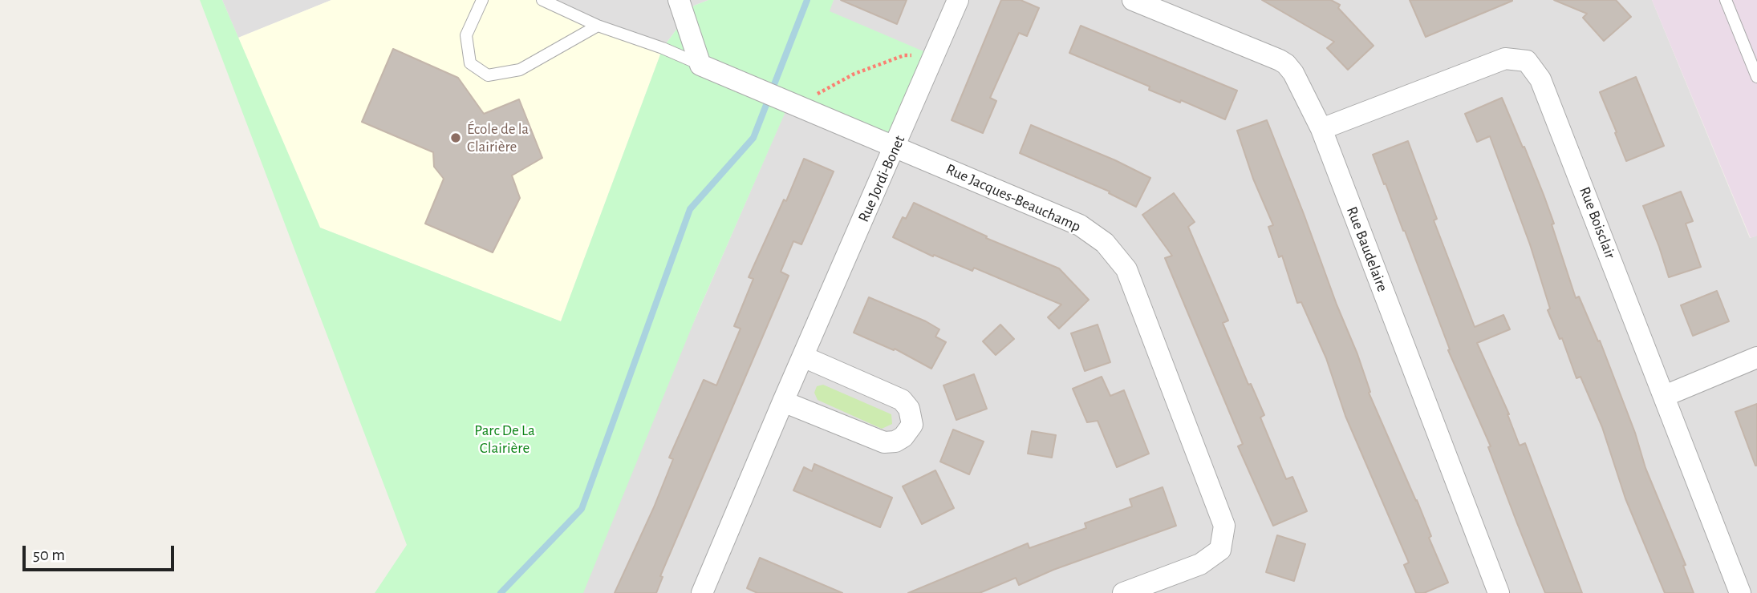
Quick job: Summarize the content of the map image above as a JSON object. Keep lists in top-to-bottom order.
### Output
{
  "streets": {
    "street": [
      "Rue Jordi-Bonet",
      "Rue Jacques-Beauchamp",
      "Rue Boisclair",
      "Rue Baudelaire"
    ]
  },
  "crossings": [
    ["Rue Jordi-Bonet", "Rue Jacques-Beauchamp"],
    ["Rue Boisclair", "Rue Baudelaire"]
  ],
  "parks": ["Parc De La Clairière"],
  "places": ["École de la Clairière"],
  "scale_bar": "50 m"
}
